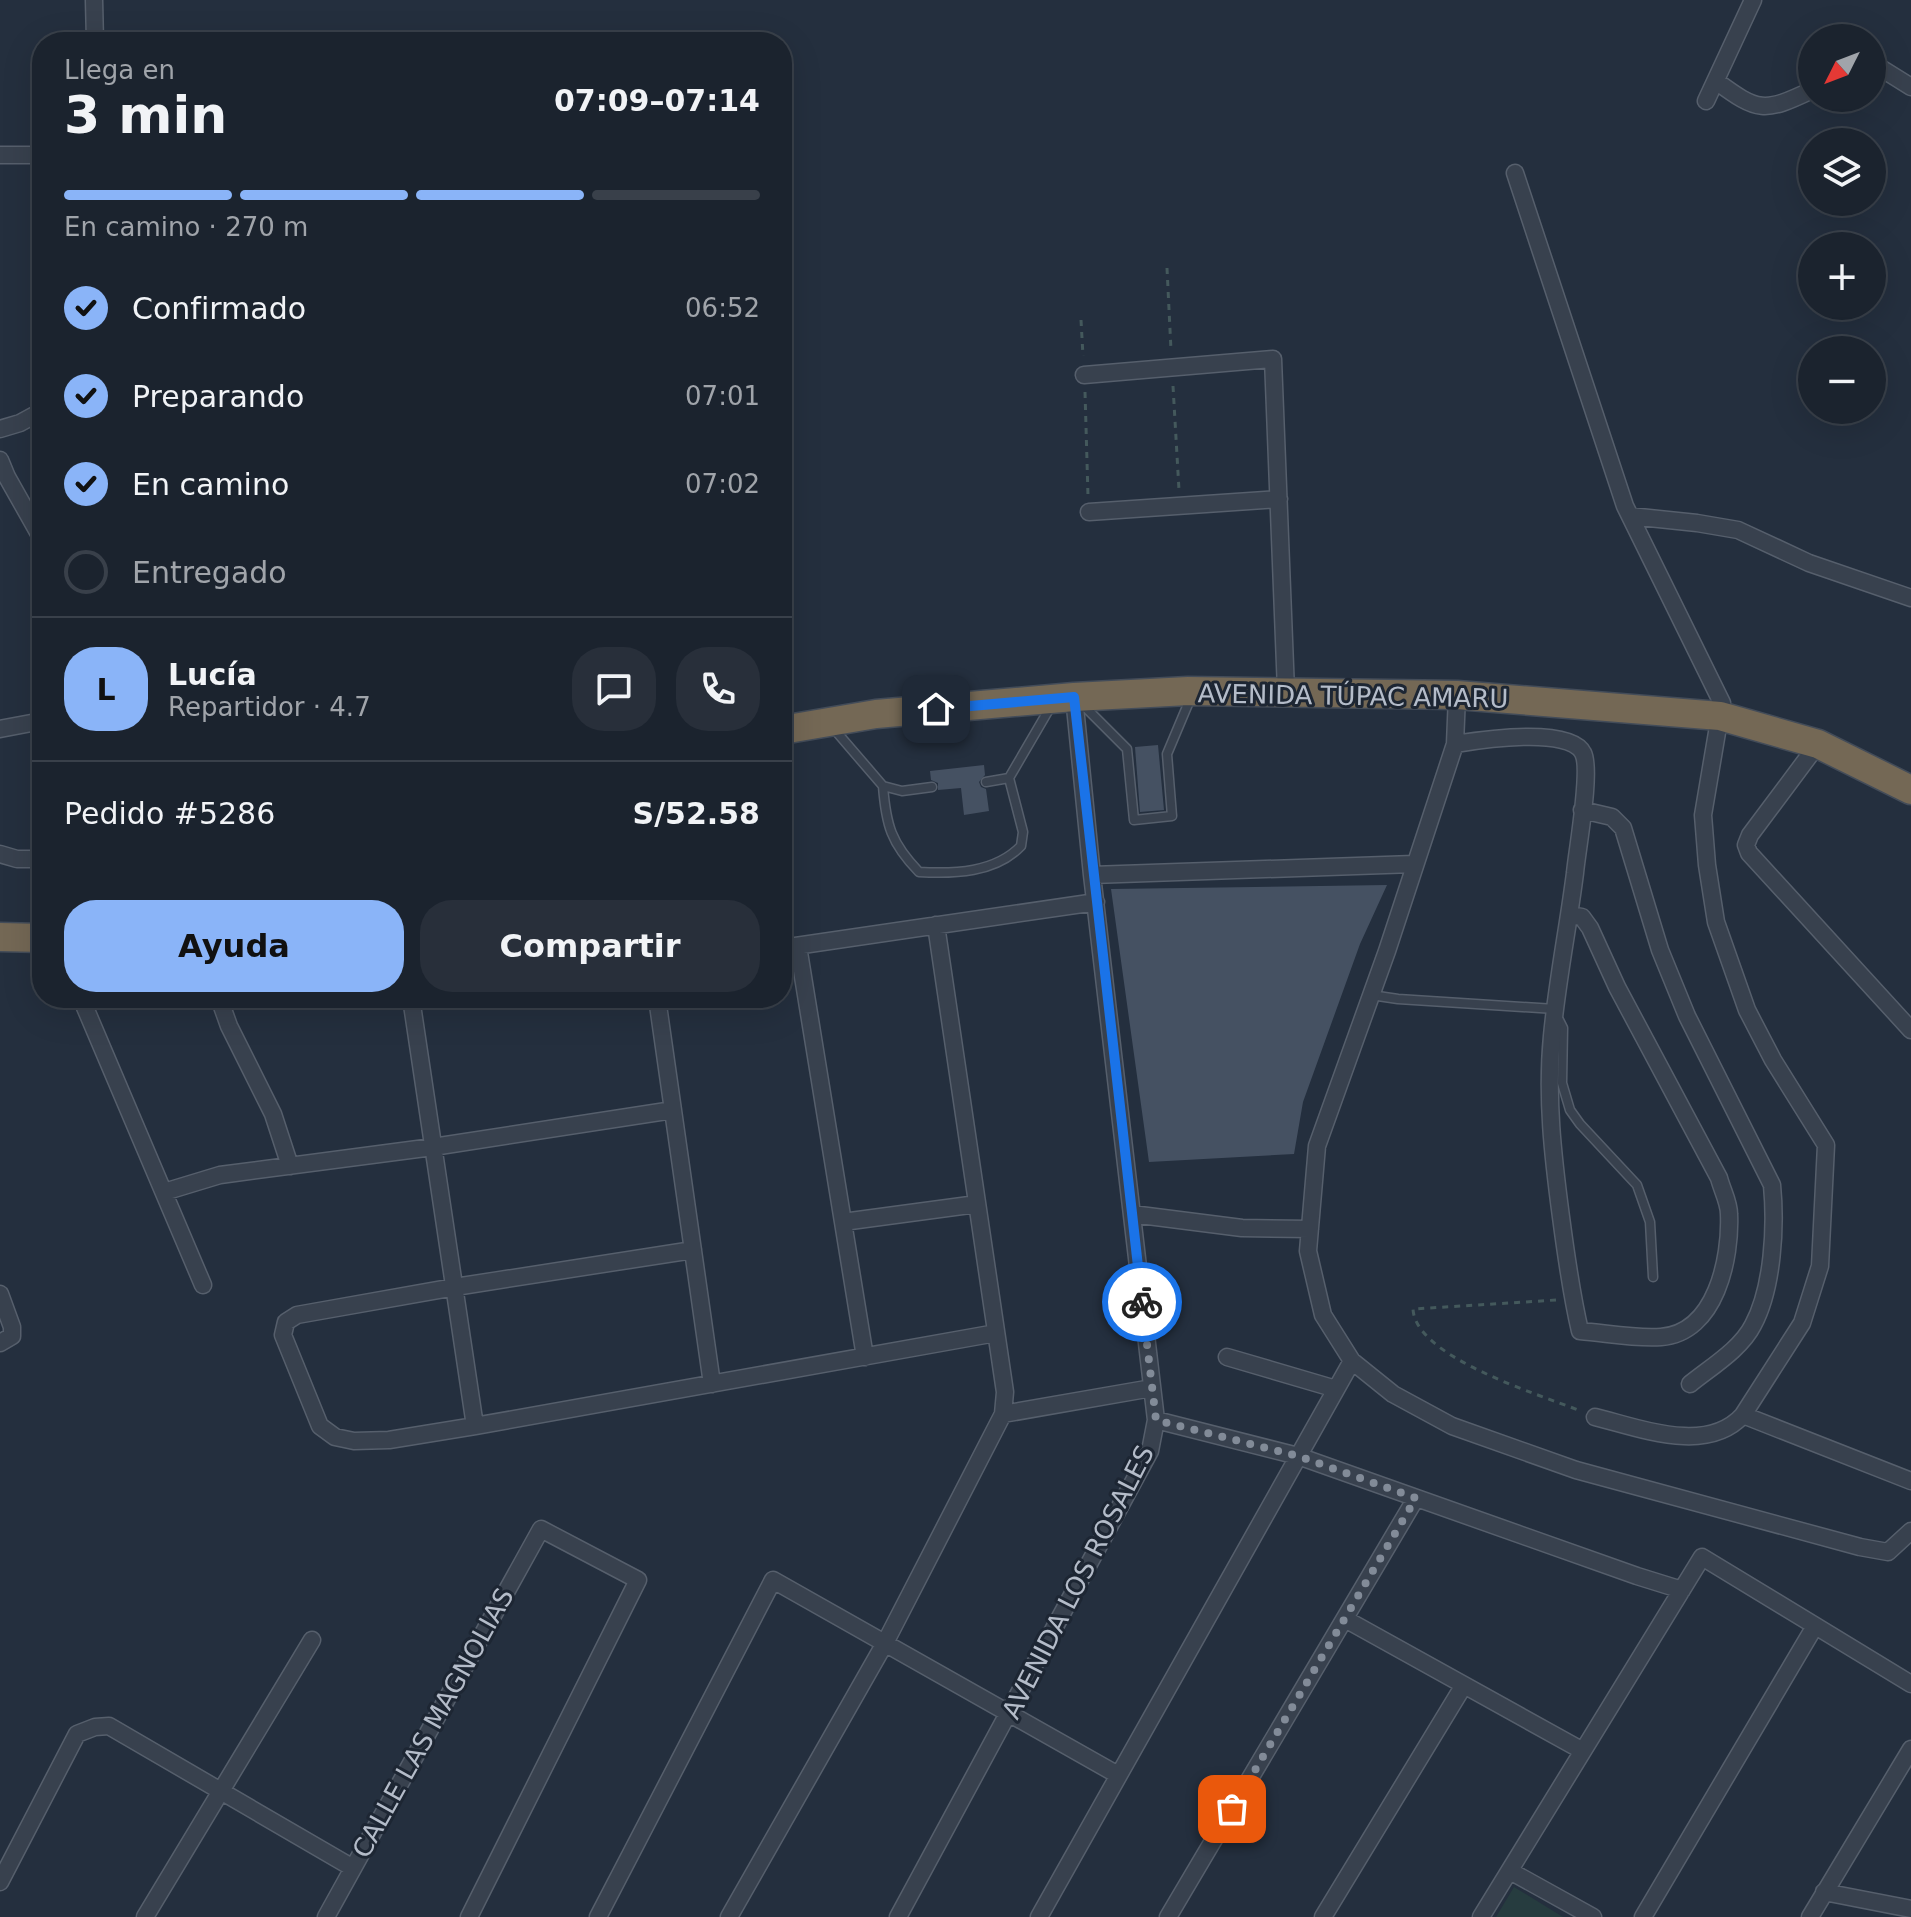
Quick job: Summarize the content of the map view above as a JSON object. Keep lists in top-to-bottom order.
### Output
{
  "streets": {
    "highway": ["AVENIDA TÚPAC AMARU"],
    "street": ["AVENIDA LOS ROSALES", "CALLE LAS MAGNOLIAS"]
  },
  "crossings": [
    ["AVENIDA TÚPAC AMARU", "AVENIDA LOS ROSALES"]
  ],
  "north": "bottom left",
  "page": {
    "map_buttons": ["+", "−"],
    "heading": ["3 min", "Llega en", "07:09–07:14"],
    "panel": [
      "Lucía",
      "Repartidor · 4.7",
      "Pedido #5286",
      "S/52.58"
    ],
    "bar": "En camino · 270 m",
    "list": [
      ["Confirmado", "06:52"],
      ["Preparando", "07:01"],
      ["En camino", "07:02"],
      "Entregado"
    ],
    "round": "L",
    "buttons": ["Ayuda", "Compartir"]
  }
}
